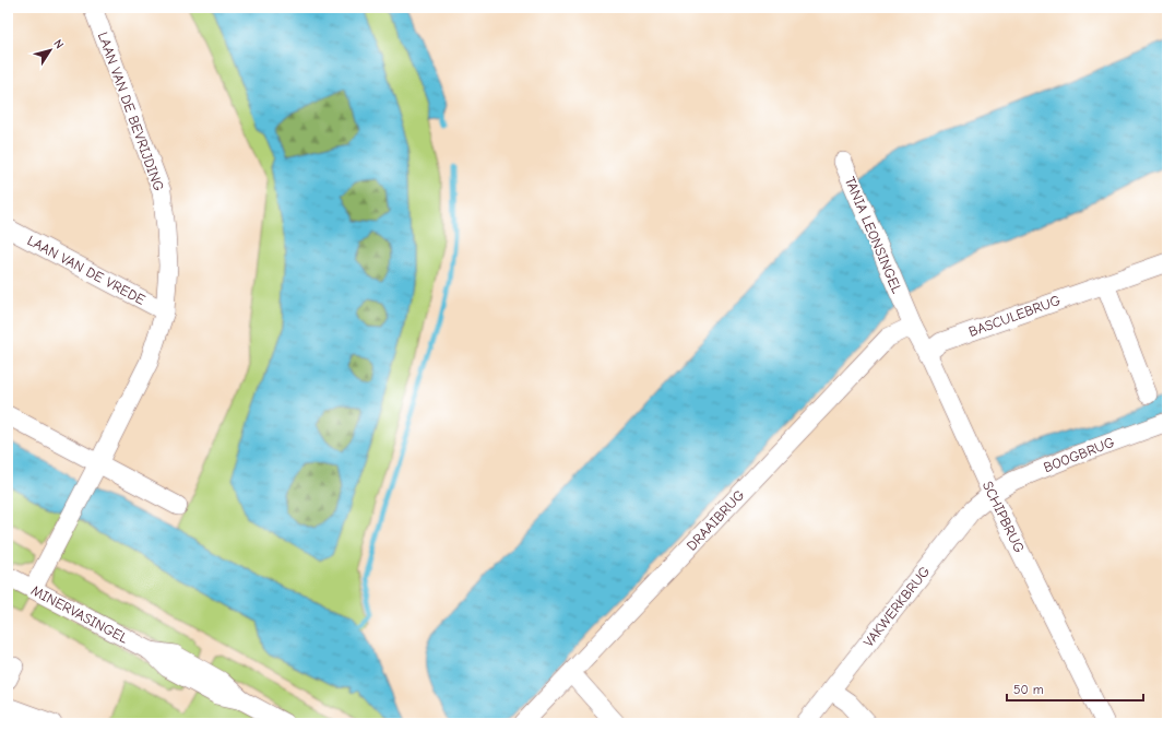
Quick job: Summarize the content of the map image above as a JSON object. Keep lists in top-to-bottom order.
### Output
{
  "streets": {
    "street": [
      "LAAN VAN DE BEVRIJDING",
      "TANIA LEONSINGEL",
      "LAAN VAN DE VREDE",
      "BASCULEBRUG",
      "BOOGBRUG",
      "SCHIPBRUG",
      "DRAAIBRUG",
      "VAKWERKBRUG",
      "MINERVASINGEL"
    ]
  },
  "crossings": [
    ["LAAN VAN DE BEVRIJDING", "LAAN VAN DE VREDE"],
    ["LAAN VAN DE BEVRIJDING", "MINERVASINGEL"],
    ["TANIA LEONSINGEL", "SCHIPBRUG"],
    ["BASCULEBRUG", "SCHIPBRUG"],
    ["BOOGBRUG", "SCHIPBRUG"],
    ["BOOGBRUG", "VAKWERKBRUG"],
    ["SCHIPBRUG", "DRAAIBRUG"],
    ["SCHIPBRUG", "VAKWERKBRUG"]
  ],
  "scale_bar": "50 m",
  "north": "top right"
}
